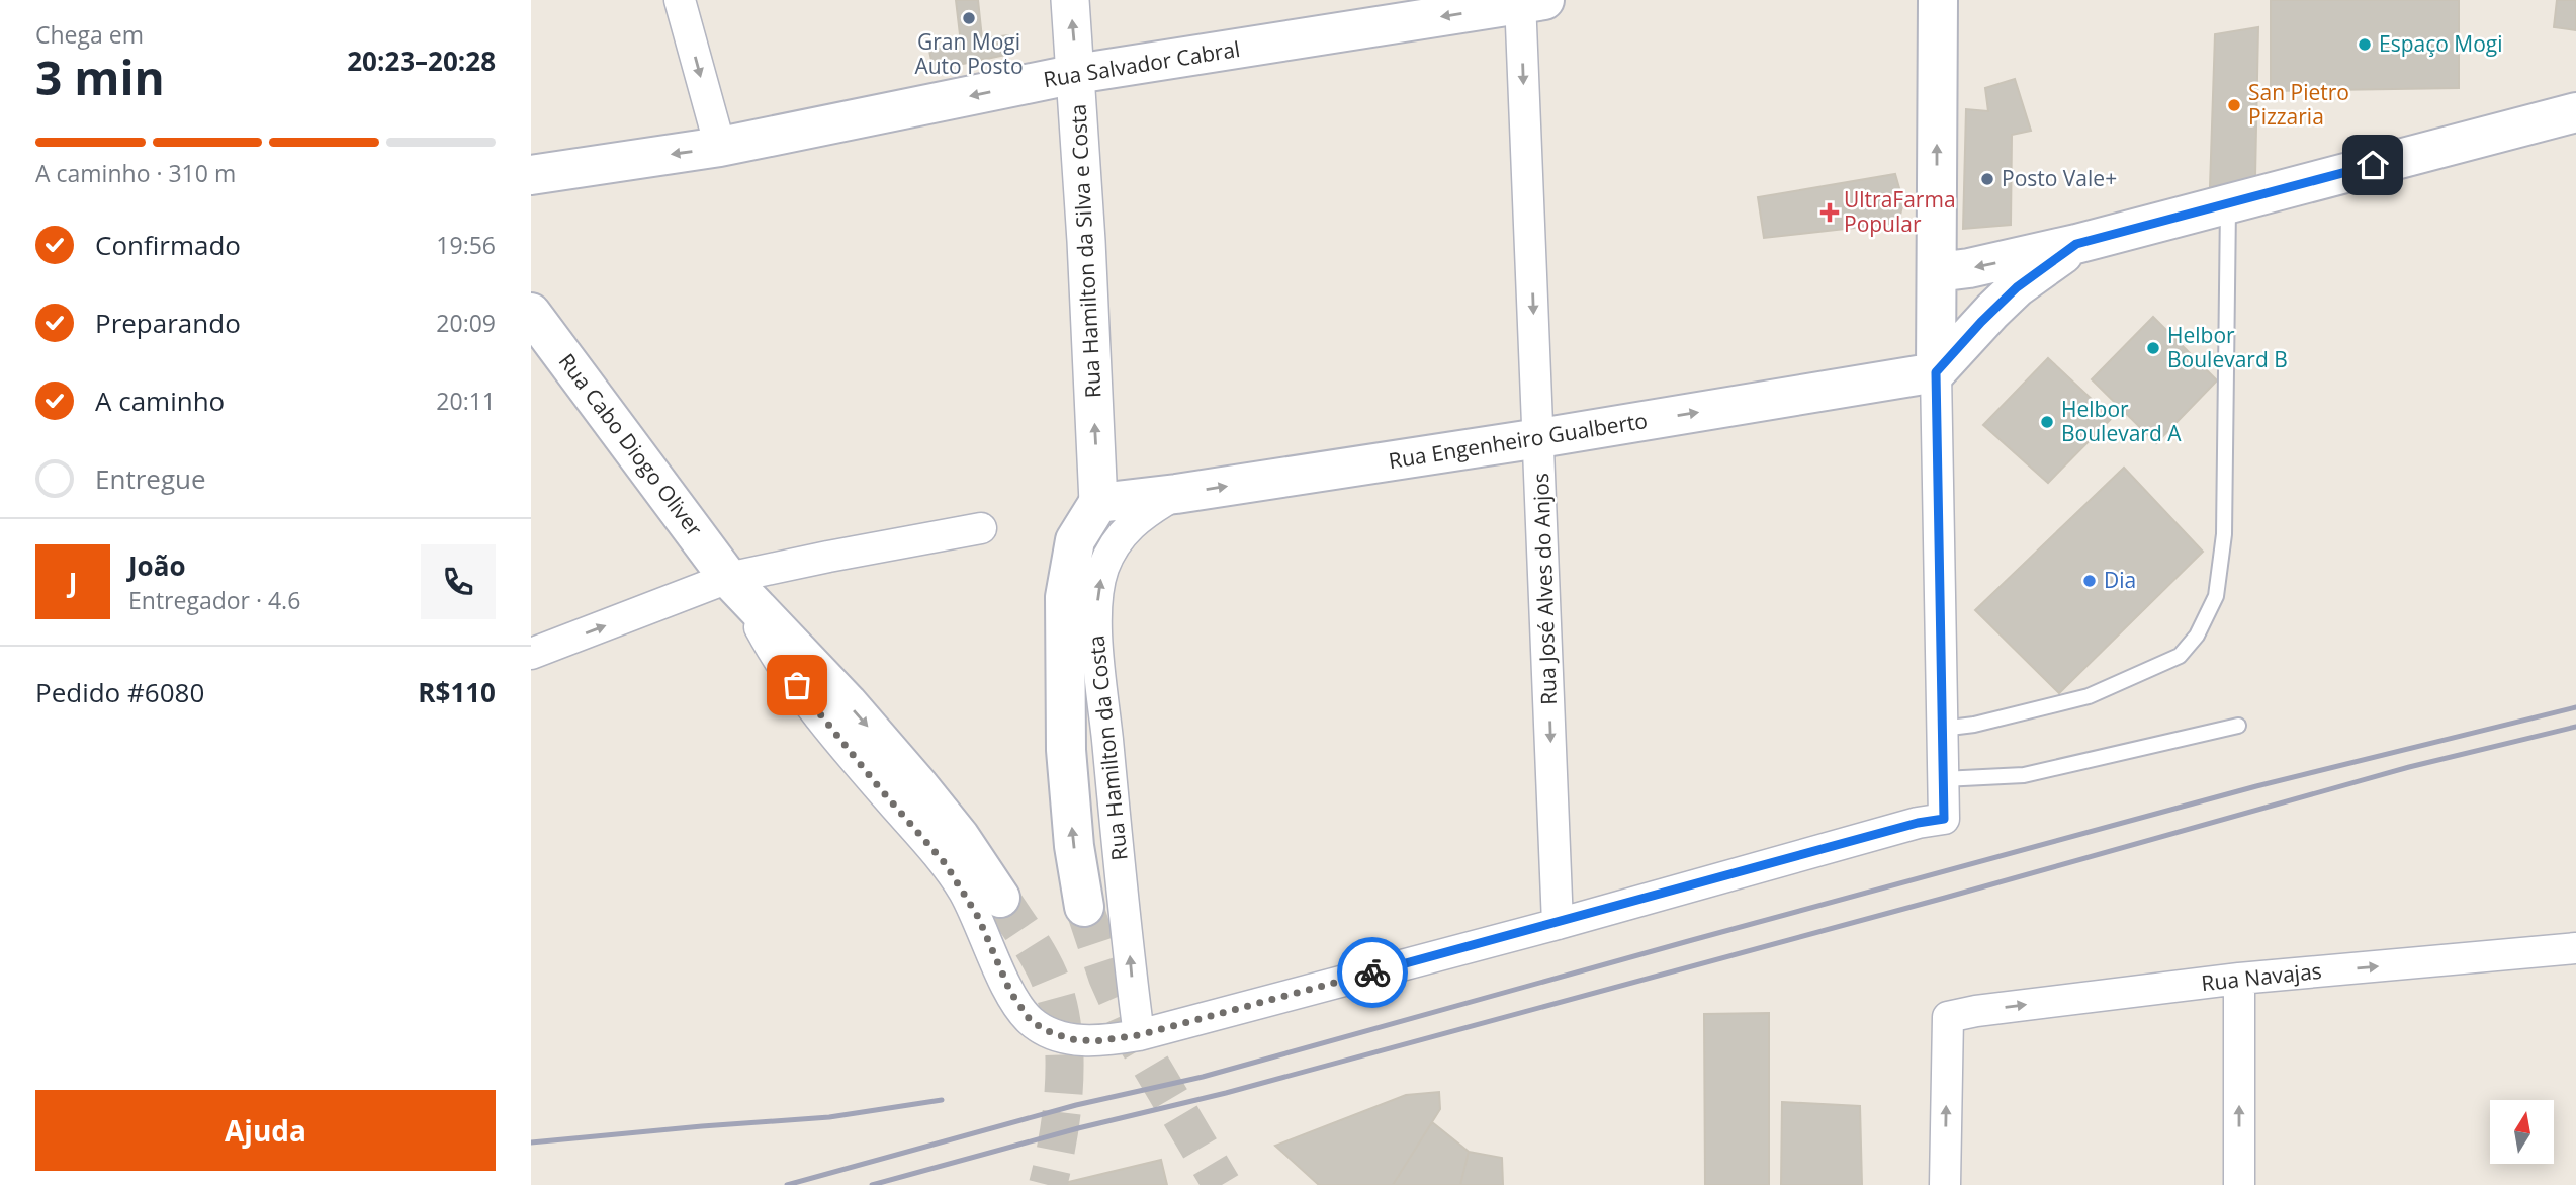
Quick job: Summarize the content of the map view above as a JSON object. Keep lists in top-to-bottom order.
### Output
{
  "streets": {
    "main road": ["Rua Salvador Cabral", "Rua Engenheiro Gualberto", "Rua Cabo Diogo Oliver"],
    "street": [
      "Rua Hamilton da Silva e Costa",
      "Rua José Alves do Anjos",
      "Rua Hamilton da Costa",
      "Rua Navajas"
    ]
  },
  "crossings": [
    ["Rua Salvador Cabral", "Rua Hamilton da Silva e Costa"],
    ["Rua Salvador Cabral", "Rua José Alves do Anjos"],
    ["Rua Hamilton da Silva e Costa", "Rua Engenheiro Gualberto"],
    ["Rua Engenheiro Gualberto", "Rua José Alves do Anjos"],
    ["Rua Engenheiro Gualberto", "Rua Hamilton da Costa"],
    ["Rua Cabo Diogo Oliver", "Rua José Alves do Anjos"],
    ["Rua Cabo Diogo Oliver", "Rua Hamilton da Costa"]
  ],
  "one_way": [
    "Rua Salvador Cabral",
    "Rua Hamilton da Silva e Costa",
    "Rua Engenheiro Gualberto",
    "Rua José Alves do Anjos",
    "Rua Hamilton da Costa",
    "Rua Navajas"
  ],
  "places": {
    "other": [
      "Gran Mogi Auto Posto",
      "Espaço Mogi",
      "San Pietro Pizzaria",
      "Posto Vale+",
      "Helbor Boulevard B",
      "Helbor Boulevard A",
      "Dia"
    ],
    "health": ["UltraFarma Popular"]
  },
  "north": "top",
  "page": {
    "heading": ["3 min", "Chega em", "20:23–20:28"],
    "panel": [
      "João",
      "Entregador · 4.6",
      "Pedido #6080",
      "R$110"
    ],
    "bar": "A caminho · 310 m",
    "list": [
      ["Confirmado", "19:56"],
      ["Preparando", "20:09"],
      ["A caminho", "20:11"],
      "Entregue"
    ],
    "round": "J",
    "buttons": "Ajuda"
  }
}
